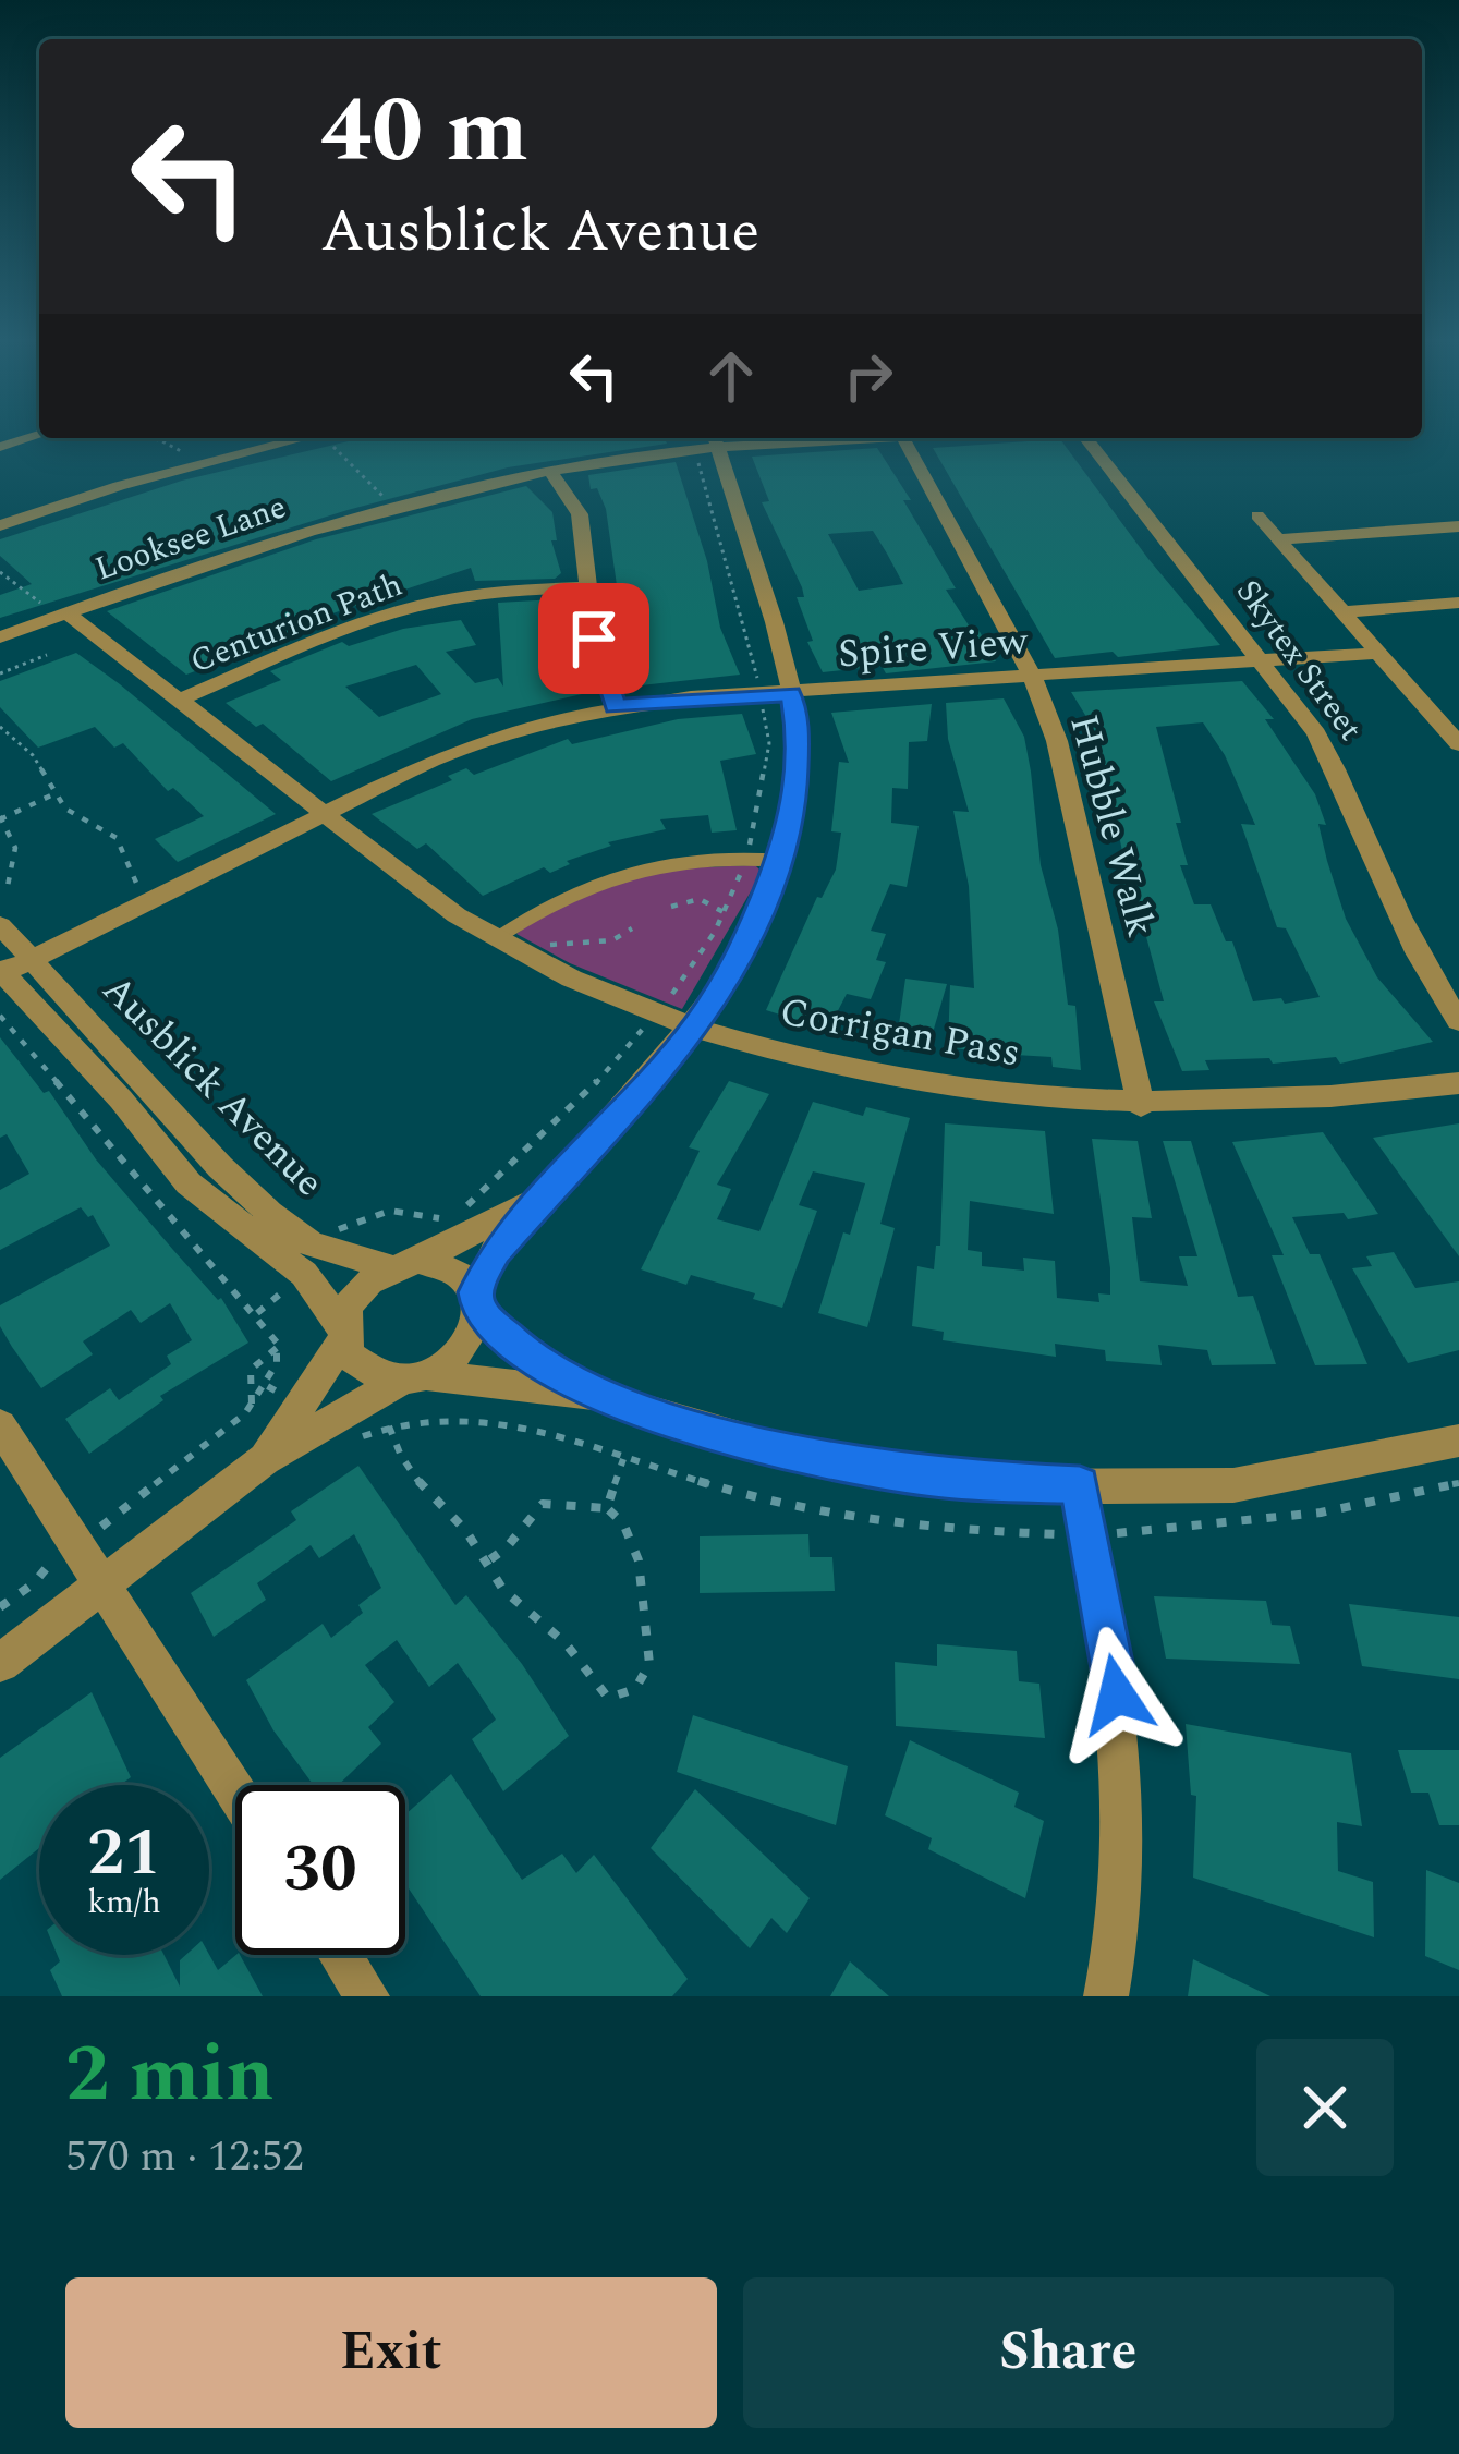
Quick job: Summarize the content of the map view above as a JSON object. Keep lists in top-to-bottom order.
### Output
{
  "streets": {
    "street": [
      "Looksee Lane",
      "Centurion Path",
      "Spire View",
      "Skytex Street",
      "Hubble Walk",
      "Corrigan Pass",
      "Ausblick Avenue"
    ]
  },
  "crossings": [
    ["Looksee Lane", "Hubble Walk"],
    ["Looksee Lane", "Corrigan Pass"],
    ["Centurion Path", "Corrigan Pass"],
    ["Spire View", "Skytex Street"],
    ["Spire View", "Hubble Walk"],
    ["Spire View", "Corrigan Pass"],
    ["Spire View", "Ausblick Avenue"],
    ["Hubble Walk", "Corrigan Pass"]
  ],
  "page": {
    "turn": ["40 m", "Ausblick Avenue"],
    "speed": "21 km/h",
    "limit": "30",
    "heading": ["2 min", "570 m · 12:52"],
    "buttons": ["Exit", "Share"]
  }
}
